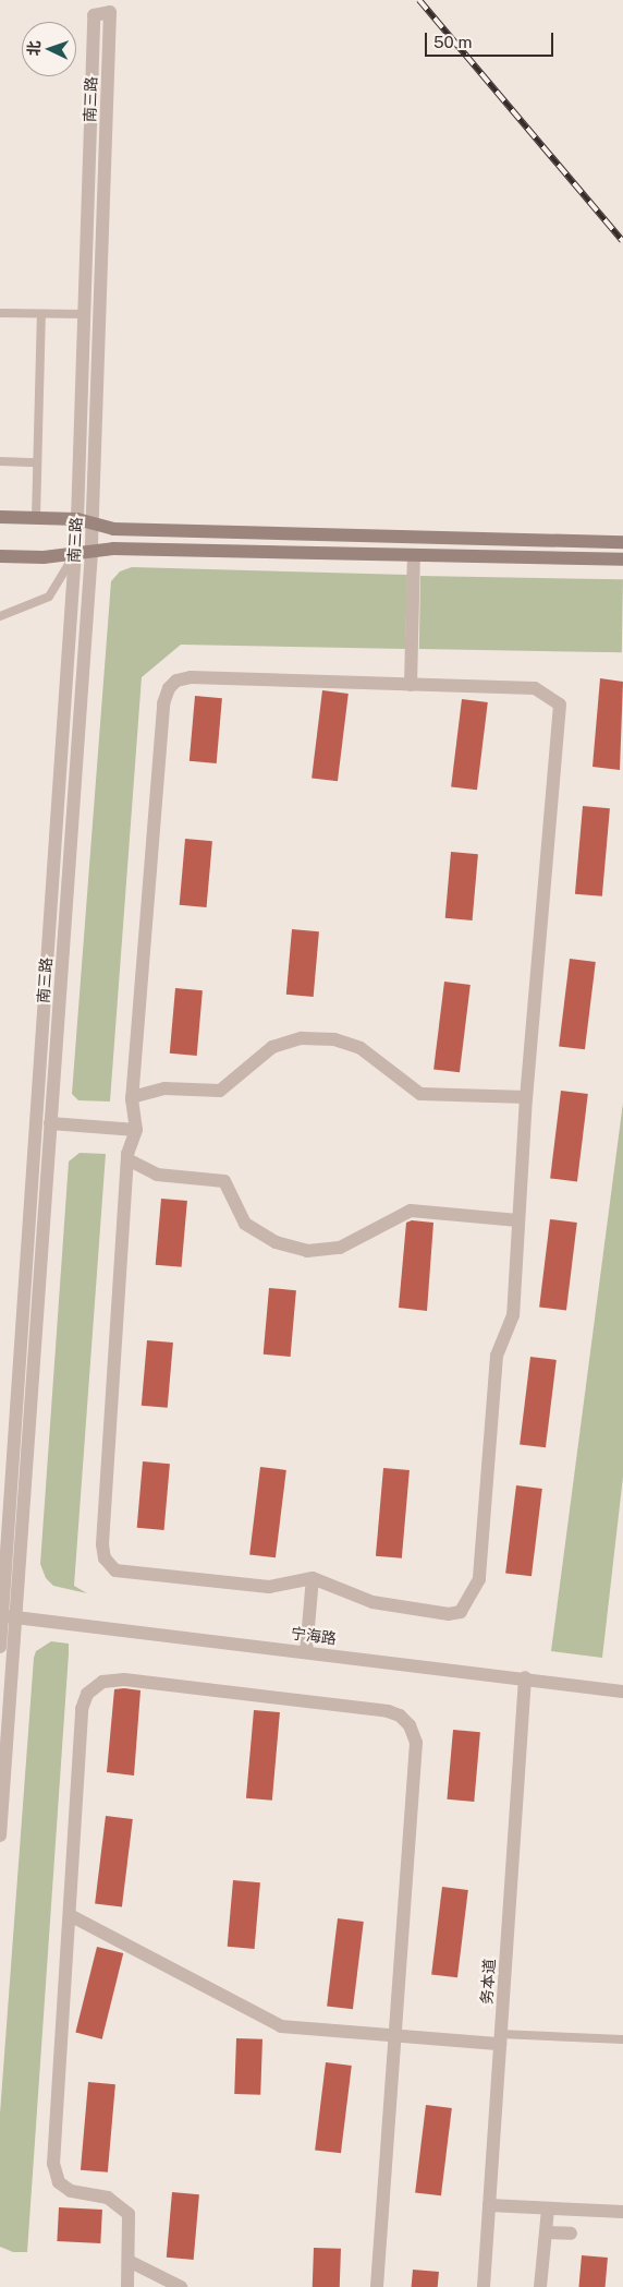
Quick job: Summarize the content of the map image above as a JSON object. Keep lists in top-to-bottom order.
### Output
{
  "streets": {
    "street": ["南三路", "宁海路", "务本道"]
  },
  "crossings": [
    ["南三路", "宁海路"],
    ["宁海路", "务本道"]
  ],
  "scale_bar": "50 m",
  "north": "left"
}
